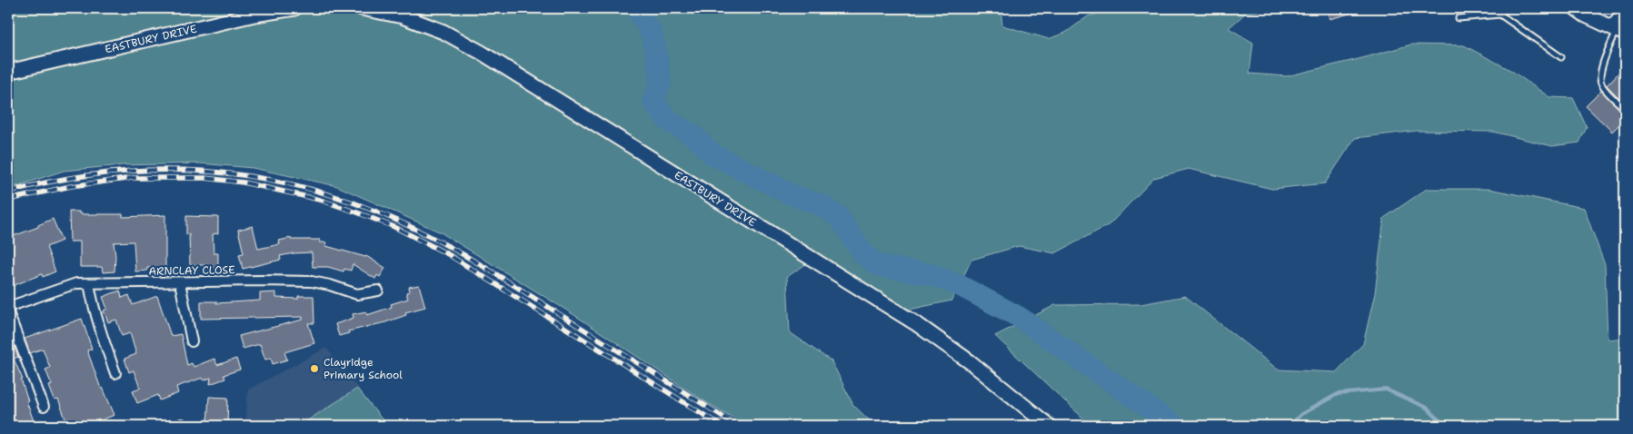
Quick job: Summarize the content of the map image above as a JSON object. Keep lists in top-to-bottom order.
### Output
{
  "streets": {
    "street": ["EASTBURY DRIVE", "ARNCLAY CLOSE"]
  },
  "places": ["Clayridge Primary School"]
}
